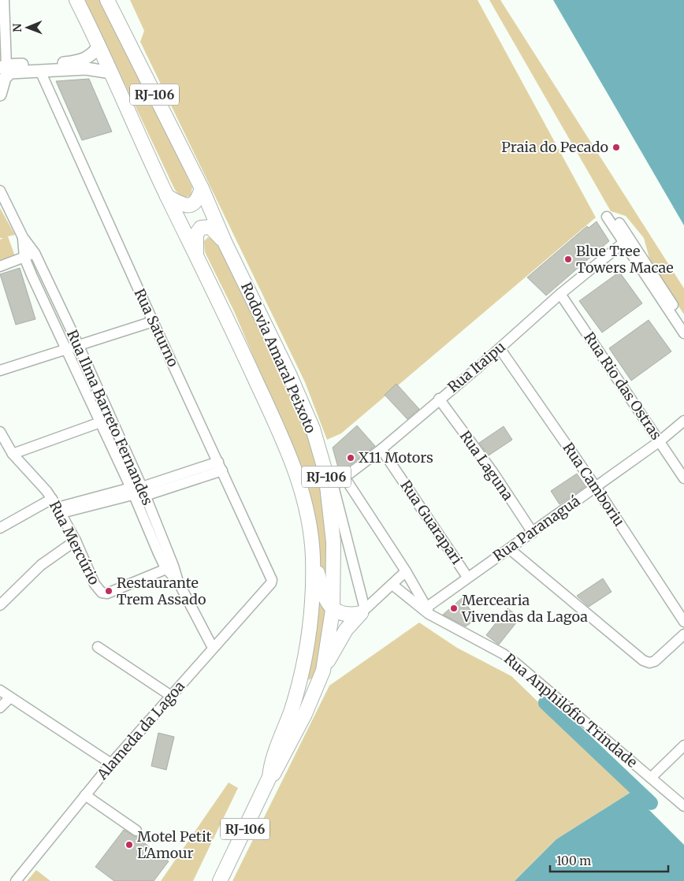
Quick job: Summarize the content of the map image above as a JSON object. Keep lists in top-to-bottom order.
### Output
{
  "streets": {
    "highway": ["RJ-106", "Rodovia Amaral Peixoto"],
    "street": [
      "Rua Saturno",
      "Rua Itaipu",
      "Rua Rio das Ostras",
      "Rua Ilma Barreto Fernandes",
      "Rua Laguna",
      "Rua Camboriu",
      "Rua Guarapari",
      "Rua Paranaguá",
      "Rua Mercúrio",
      "Rua Anphilófio Trindade",
      "Alameda da Lagoa"
    ]
  },
  "crossings": [
    ["Rua Saturno", "Alameda da Lagoa"],
    ["Rodovia Amaral Peixoto", "Rua Itaipu"],
    ["Rua Itaipu", "Rua Rio das Ostras"],
    ["Rua Itaipu", "Rua Laguna"],
    ["Rua Itaipu", "Rua Camboriu"],
    ["Rua Itaipu", "Rua Guarapari"],
    ["Rua Rio das Ostras", "Rua Paranaguá"],
    ["Rua Ilma Barreto Fernandes", "Rua Mercúrio"],
    ["Rua Ilma Barreto Fernandes", "Alameda da Lagoa"],
    ["Rua Laguna", "Rua Paranaguá"],
    ["Rua Camboriu", "Rua Paranaguá"],
    ["Rua Guarapari", "Rua Paranaguá"],
    ["Rua Paranaguá", "Rua Anphilófio Trindade"]
  ],
  "places": [
    "Praia do Pecado",
    "Blue Tree Towers Macae",
    "X11 Motors",
    "Restaurante Trem Assado",
    "Mercearia Vivendas da Lagoa",
    "Motel Petit L'Amour"
  ],
  "scale_bar": "100 m",
  "north": "left"
}
